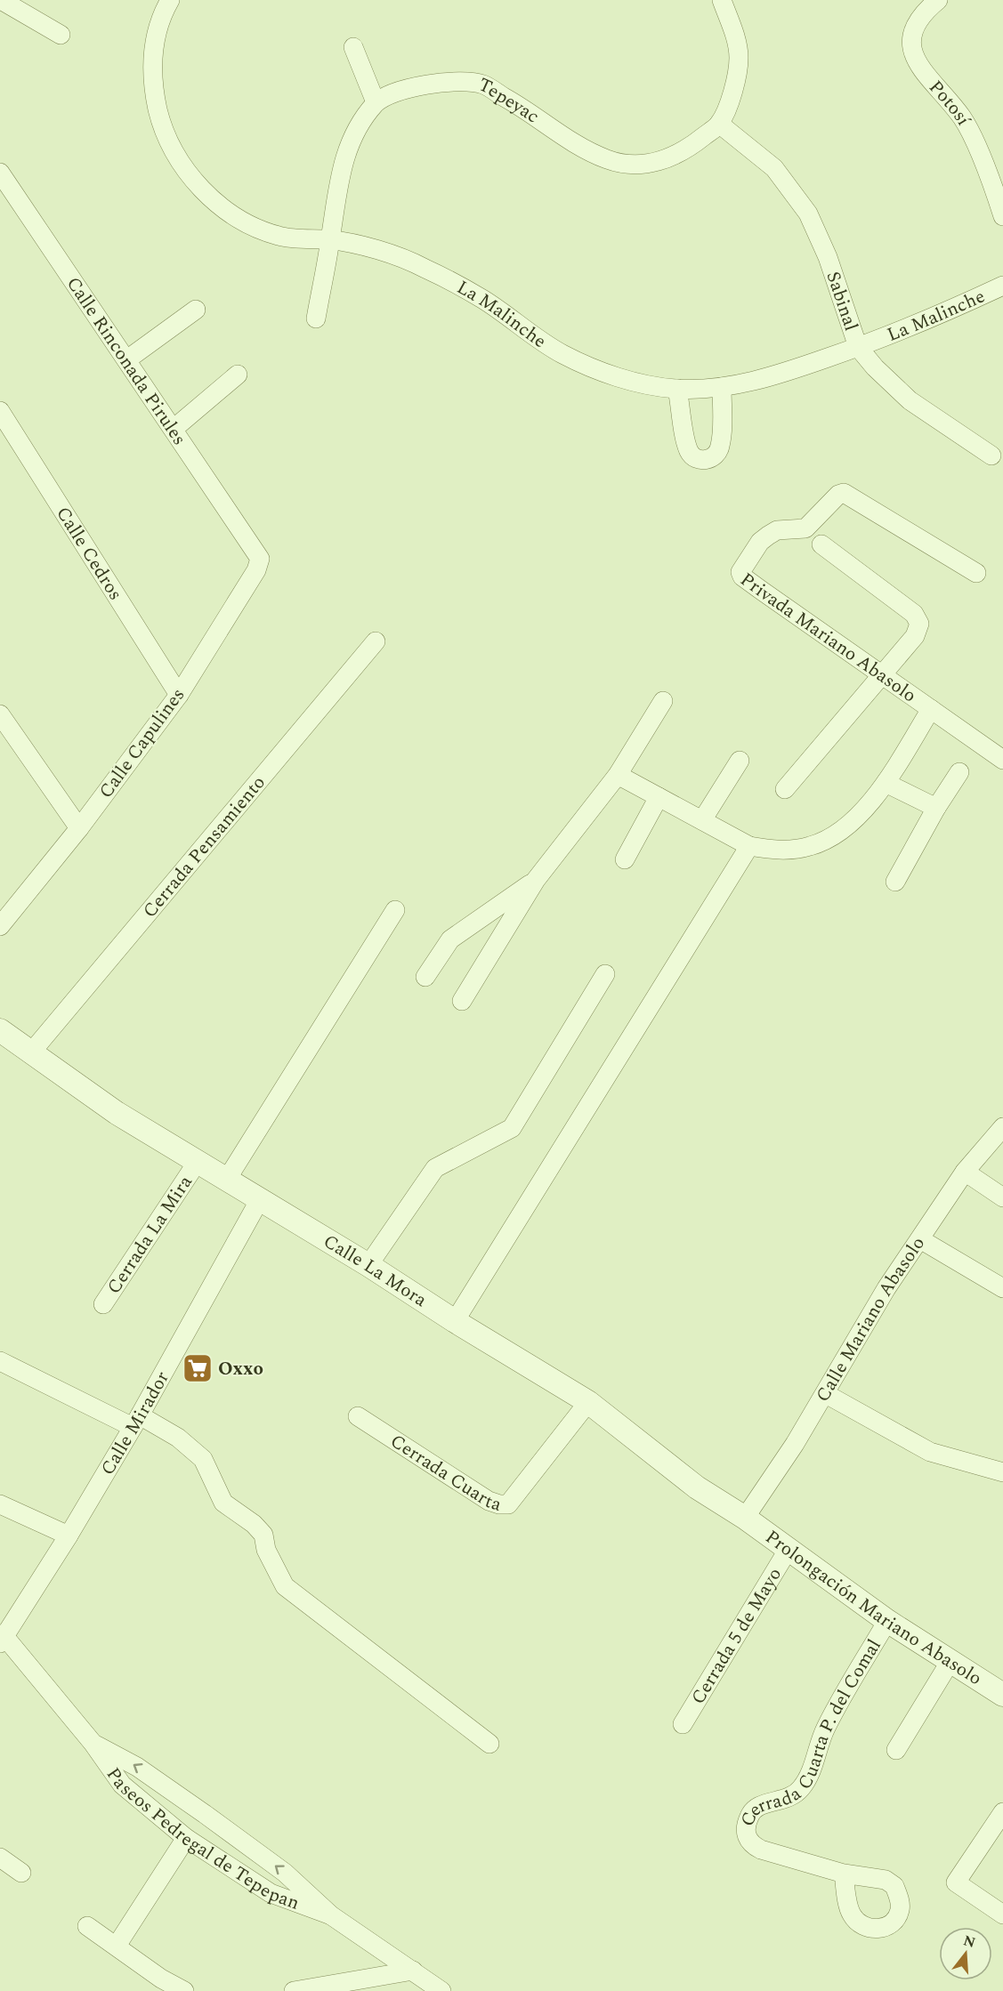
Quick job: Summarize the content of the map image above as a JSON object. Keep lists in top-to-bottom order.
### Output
{
  "streets": {
    "street": [
      "Tepeyac",
      "Potosí",
      "Sabinal",
      "La Malinche",
      "Calle Rinconada Pirules",
      "Calle Cedros",
      "Privada Mariano Abasolo",
      "Calle Capulines",
      "Cerrada Pensamiento",
      "Cerrada La Mira",
      "Calle La Mora",
      "Calle Mariano Abasolo",
      "Calle Mirador",
      "Cerrada Cuarta",
      "Prolongación Mariano Abasolo",
      "Cerrada 5 de Mayo",
      "Cerrada Cuarta P. del Comal",
      "Paseos Pedregal de Tepepan"
    ]
  },
  "crossings": [
    ["Tepeyac", "Sabinal"],
    ["Sabinal", "La Malinche"],
    ["Calle Rinconada Pirules", "Calle Capulines"],
    ["Calle Cedros", "Calle Capulines"],
    ["Cerrada Pensamiento", "Calle La Mora"],
    ["Cerrada La Mira", "Calle La Mora"],
    ["Calle La Mora", "Calle Mariano Abasolo"],
    ["Calle La Mora", "Calle Mirador"],
    ["Calle La Mora", "Cerrada Cuarta"],
    ["Calle La Mora", "Prolongación Mariano Abasolo"],
    ["Calle Mariano Abasolo", "Prolongación Mariano Abasolo"],
    ["Calle Mirador", "Paseos Pedregal de Tepepan"],
    ["Prolongación Mariano Abasolo", "Cerrada 5 de Mayo"],
    ["Prolongación Mariano Abasolo", "Cerrada Cuarta P. del Comal"]
  ],
  "places": {
    "supermarket": ["Oxxo"]
  },
  "north": "top"
}
